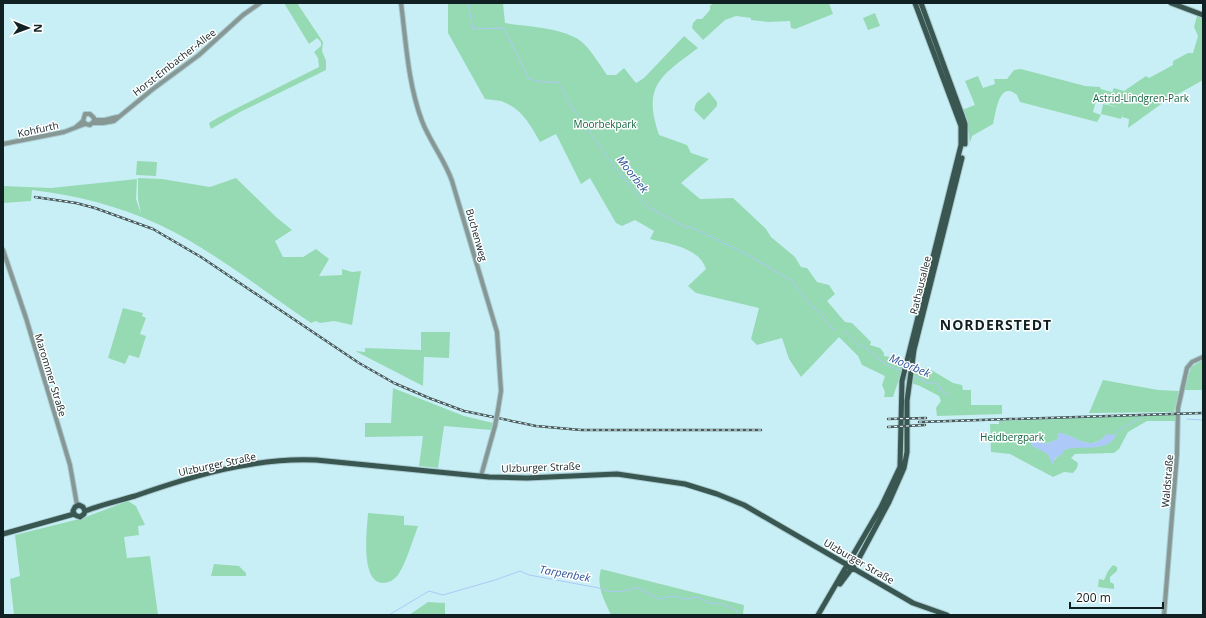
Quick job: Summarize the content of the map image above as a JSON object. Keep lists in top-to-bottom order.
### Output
{
  "streets": {
    "main road": ["Rathausallee", "Ulzburger Straße"],
    "street": [
      "Horst-Embacher-Allee",
      "Kohfurth",
      "Buchenweg",
      "Marommer Straße",
      "Waldstraße"
    ]
  },
  "crossings": [
    ["Horst-Embacher-Allee", "Kohfurth"],
    ["Buchenweg", "Ulzburger Straße"],
    ["Rathausallee", "Ulzburger Straße"],
    ["Marommer Straße", "Ulzburger Straße"]
  ],
  "districts": ["NORDERSTEDT"],
  "water": ["Moorbek", "Tarpenbek"],
  "parks": ["Astrid-Lindgren-Park", "Moorbekpark", "Heidbergpark"],
  "scale_bar": "200 m",
  "north": "right"
}
